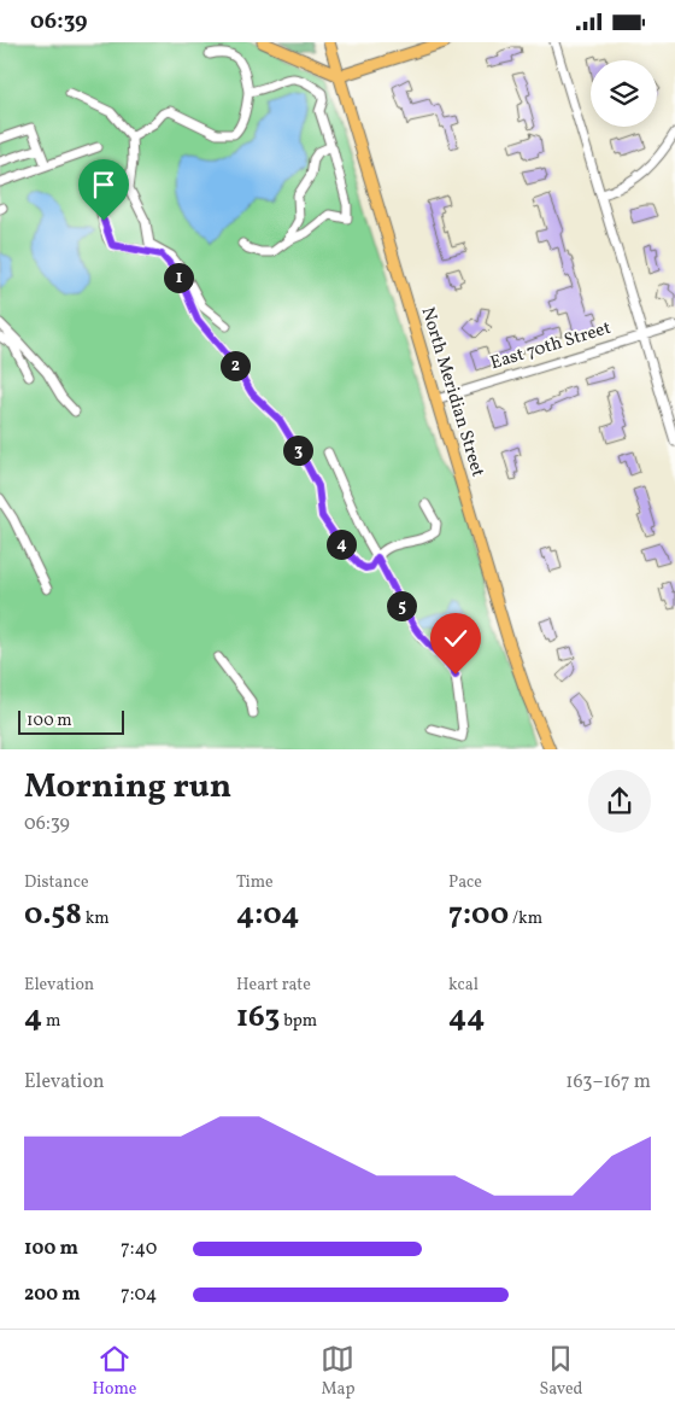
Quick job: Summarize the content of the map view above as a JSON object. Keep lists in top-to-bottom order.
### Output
{
  "streets": {
    "main road": ["North Meridian Street"],
    "street": ["East 70th Street"]
  },
  "crossings": [
    ["East 70th Street", "North Meridian Street"]
  ],
  "scale_bar": "100 m",
  "page": {
    "status": "06:39",
    "pins": [
      "1",
      "2",
      "3",
      "4",
      "5"
    ],
    "scale": "100 m",
    "heading": ["Morning run", "06:39"],
    "stats": [
      ["Distance", "0.58 km"],
      ["Time", "4:04"],
      ["Pace", "7:00 /km"],
      ["Elevation", "4 m"],
      ["Heart rate", "163 bpm"],
      ["kcal", "44"]
    ],
    "chart": ["Elevation", "163–167 m"],
    "list": [
      {
        "name": "100 m",
        "note": "7:40"
      },
      {
        "name": "200 m",
        "note": "7:04"
      }
    ],
    "tabs": ["Home", "Map", "Saved"]
  }
}
